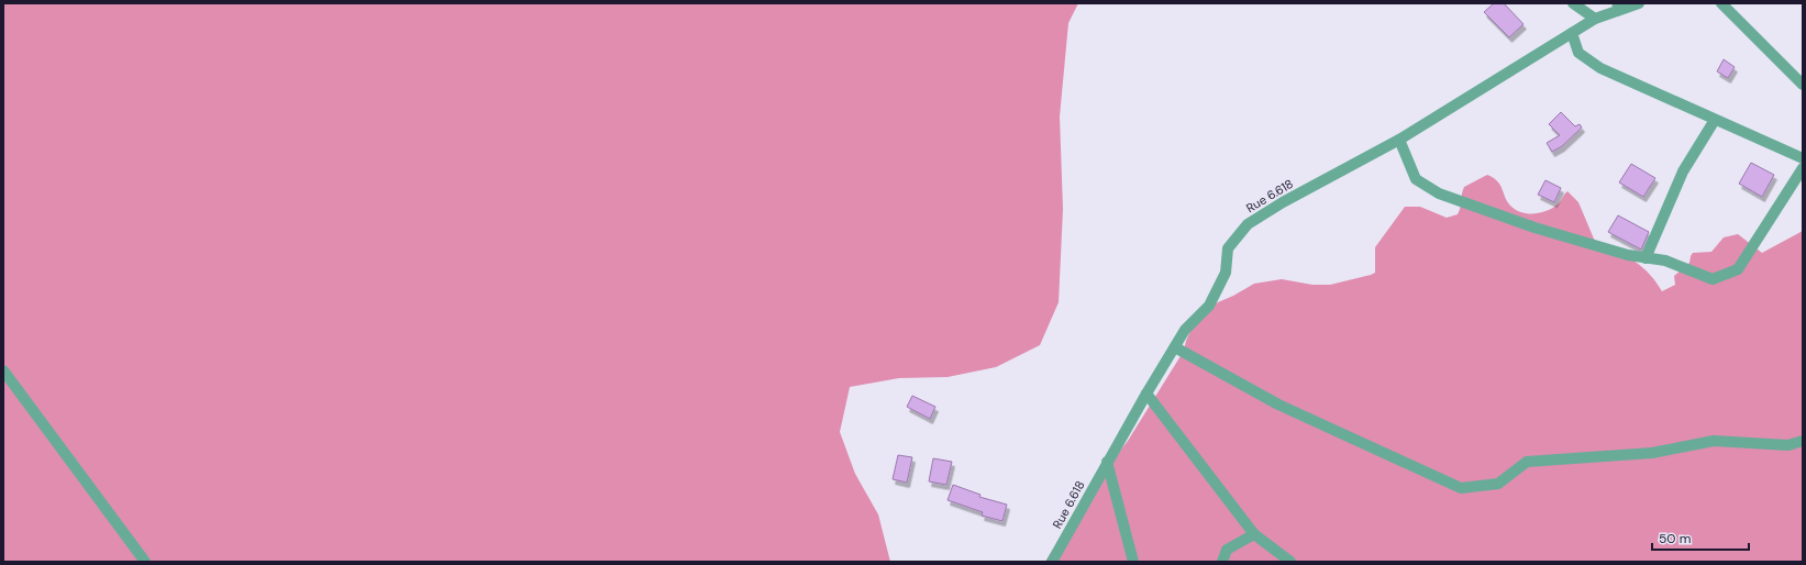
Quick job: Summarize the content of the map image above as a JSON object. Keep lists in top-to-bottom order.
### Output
{
  "streets": {
    "street": ["Rue 6.618"]
  },
  "scale_bar": "50 m"
}
